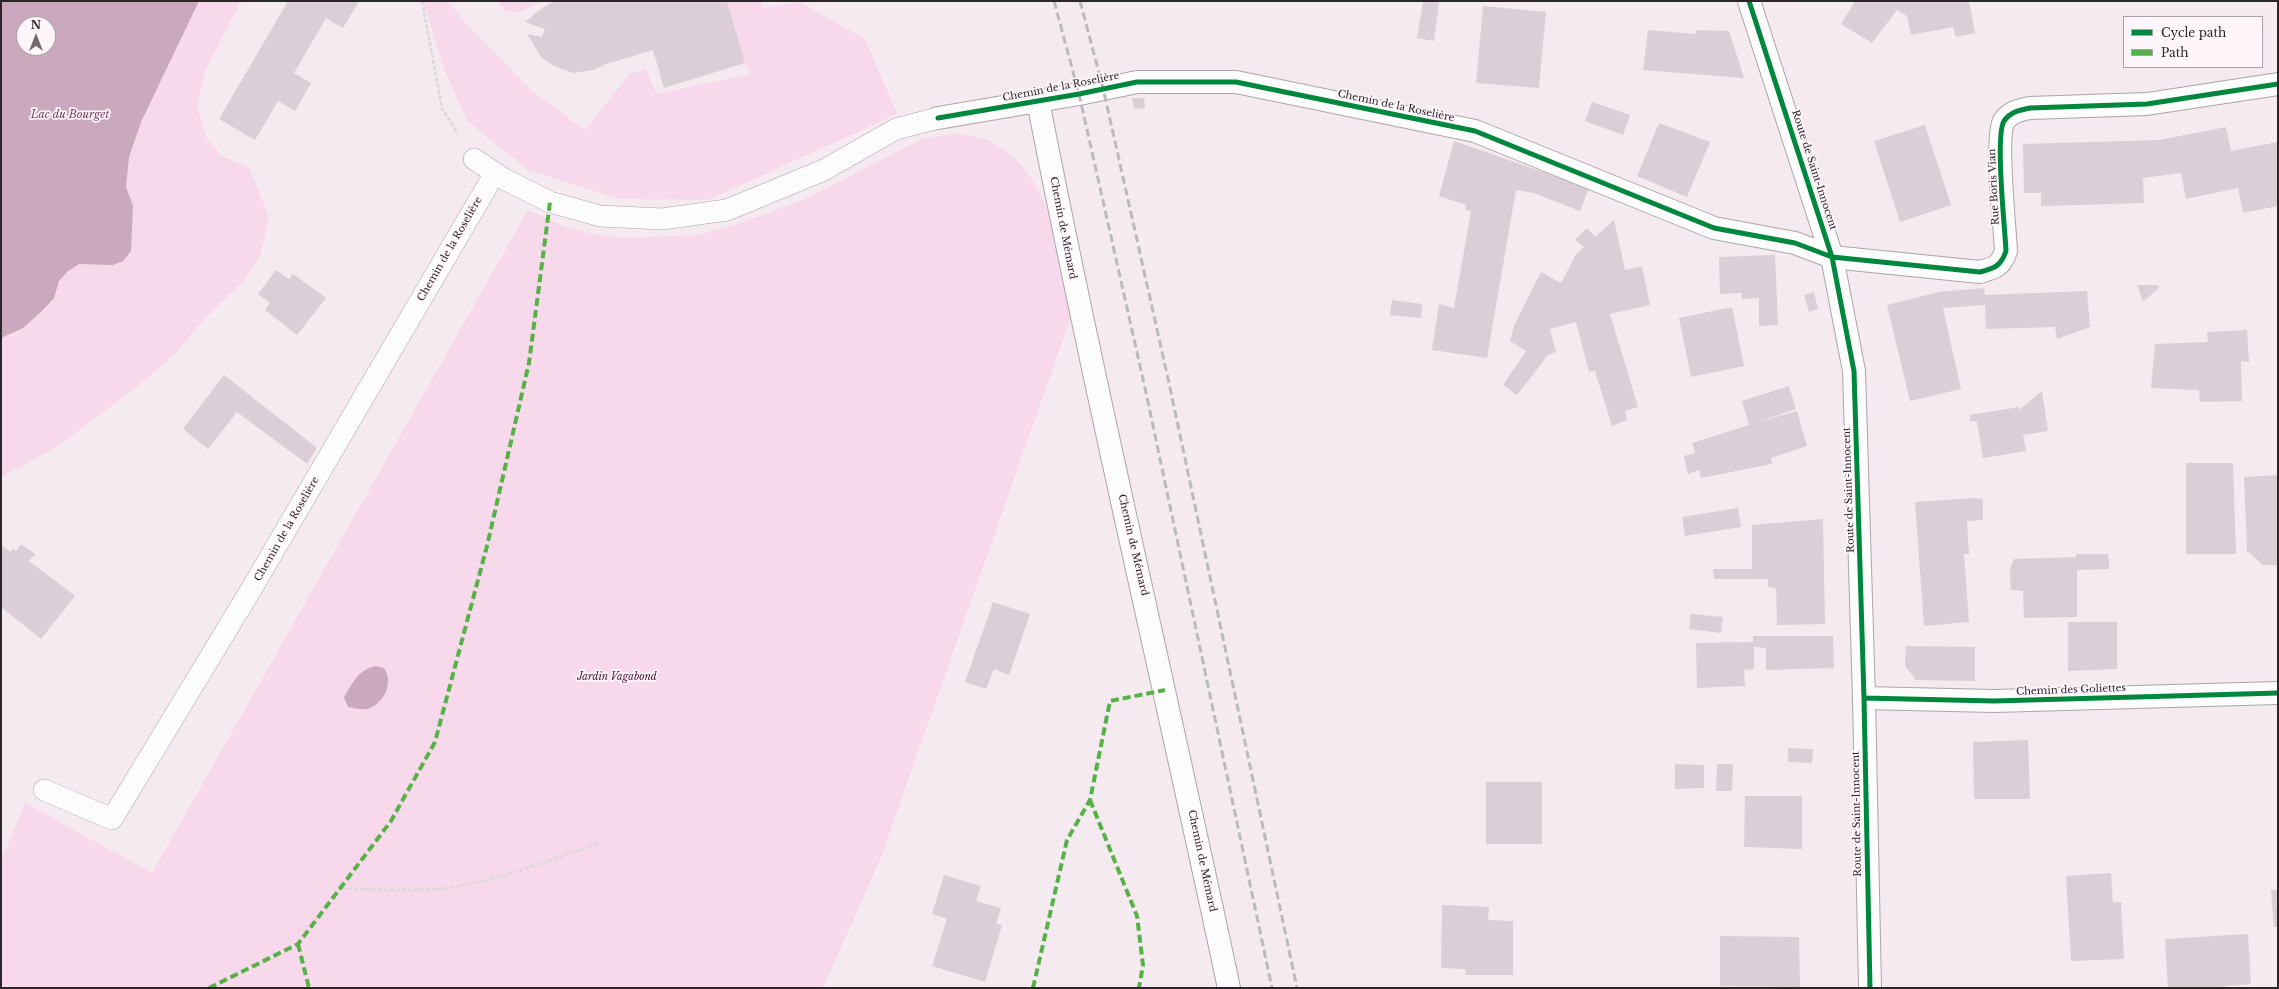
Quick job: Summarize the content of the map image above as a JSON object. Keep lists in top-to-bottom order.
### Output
{
  "streets": {
    "street": [
      "Chemin de la Roselière",
      "Route de Saint-Innocent",
      "Rue Boris Vian",
      "Chemin de Mémard",
      "Chemin des Goliettes"
    ]
  },
  "crossings": [
    ["Chemin de la Roselière", "Route de Saint-Innocent"],
    ["Chemin de la Roselière", "Rue Boris Vian"],
    ["Chemin de la Roselière", "Chemin de Mémard"],
    ["Route de Saint-Innocent", "Rue Boris Vian"],
    ["Route de Saint-Innocent", "Chemin des Goliettes"]
  ],
  "water": ["Lac du Bourget"],
  "parks": ["Jardin Vagabond"],
  "legend": ["Cycle path", "Path"],
  "north": "top"
}
